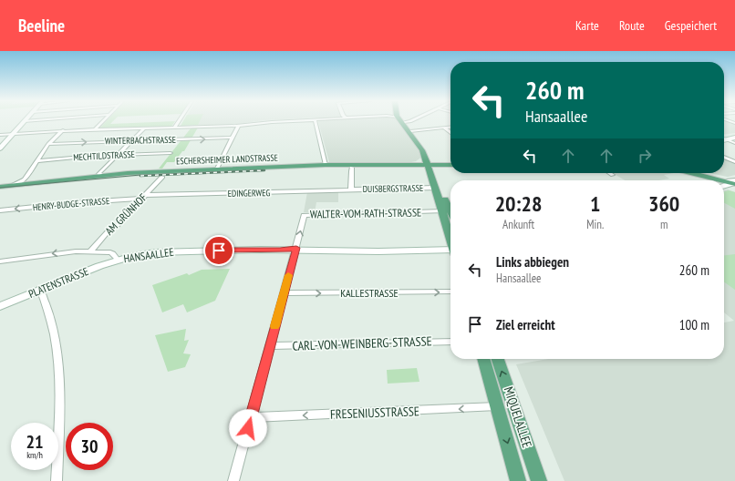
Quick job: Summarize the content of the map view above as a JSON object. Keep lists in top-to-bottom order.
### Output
{
  "streets": {
    "main road": [
      "ESCHERSHEIMER LANDSTRASSE",
      "HANSAALLEE",
      "PLATENSTRASSE",
      "MIQUELALLEE"
    ],
    "street": [
      "WINTERBACHSTRASSE",
      "MECHTILDSTRASSE",
      "DUISBERGSTRASSE",
      "EDINGERWEG",
      "HENRY-BUDGE-STRASSE",
      "WALTER-VOM-RATH-STRASSE",
      "AM GRÜNHOF",
      "KALLESTRASSE",
      "CARL-VON-WEINBERG-STRASSE",
      "FRESENIUSSTRASSE"
    ]
  },
  "crossings": [
    ["ESCHERSHEIMER LANDSTRASSE", "DUISBERGSTRASSE"],
    ["ESCHERSHEIMER LANDSTRASSE", "AM GRÜNHOF"],
    ["DUISBERGSTRASSE", "EDINGERWEG"],
    ["EDINGERWEG", "HENRY-BUDGE-STRASSE"],
    ["EDINGERWEG", "AM GRÜNHOF"],
    ["HENRY-BUDGE-STRASSE", "AM GRÜNHOF"],
    ["WALTER-VOM-RATH-STRASSE", "HANSAALLEE"],
    ["AM GRÜNHOF", "HANSAALLEE"],
    ["HANSAALLEE", "PLATENSTRASSE"],
    ["FRESENIUSSTRASSE", "MIQUELALLEE"]
  ],
  "one_way": [
    "HENRY-BUDGE-STRASSE",
    "WALTER-VOM-RATH-STRASSE",
    "KALLESTRASSE",
    "FRESENIUSSTRASSE"
  ],
  "page": {
    "header": "Beeline",
    "nav": ["Karte", "Route", "Gespeichert"],
    "turn": ["260 m", "Hansaallee"],
    "eta": [
      "20:28",
      "Ankunft",
      "1",
      "Min.",
      "360",
      "m"
    ],
    "list": [
      {
        "name": "Links abbiegen",
        "note": "Hansaallee",
        "value": "260 m"
      },
      {
        "name": "Ziel erreicht",
        "value": "100 m"
      }
    ],
    "speed": "21 km/h",
    "limit": "30"
  }
}
